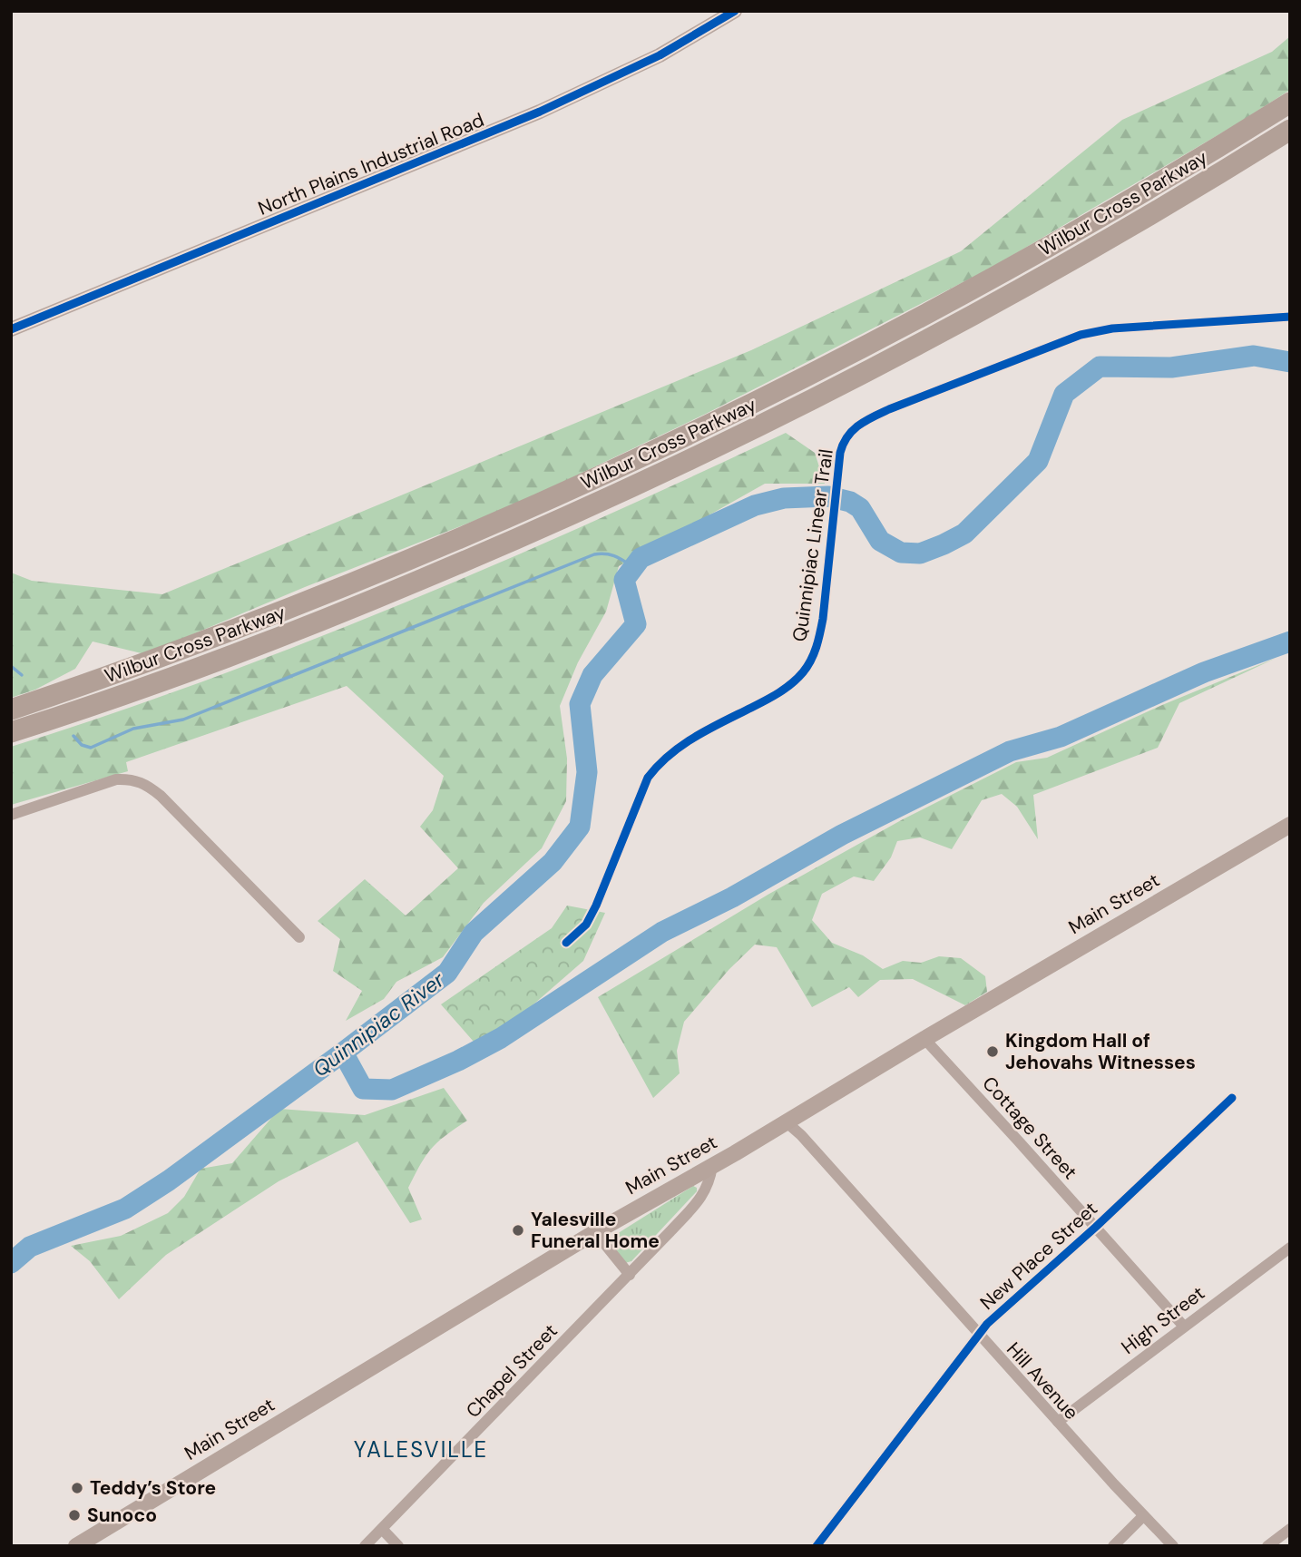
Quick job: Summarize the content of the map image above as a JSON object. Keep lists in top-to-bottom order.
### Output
{
  "streets": {
    "highway": ["Wilbur Cross Parkway"],
    "main road": ["Main Street"],
    "street": [
      "North Plains Industrial Road",
      "Cottage Street",
      "New Place Street",
      "High Street",
      "Chapel Street",
      "Hill Avenue"
    ],
    "cycle path": ["Quinnipiac Linear Trail"]
  },
  "crossings": [
    ["Main Street", "Cottage Street"],
    ["Main Street", "Chapel Street"],
    ["Main Street", "Hill Avenue"],
    ["Cottage Street", "New Place Street"],
    ["Cottage Street", "High Street"],
    ["New Place Street", "Hill Avenue"],
    ["High Street", "Hill Avenue"]
  ],
  "districts": ["YALESVILLE"],
  "water": ["Quinnipiac River"],
  "places": [
    "Kingdom Hall of Jehovahs Witnesses",
    "Yalesville Funeral Home",
    "Teddy’s Store",
    "Sunoco"
  ]
}
